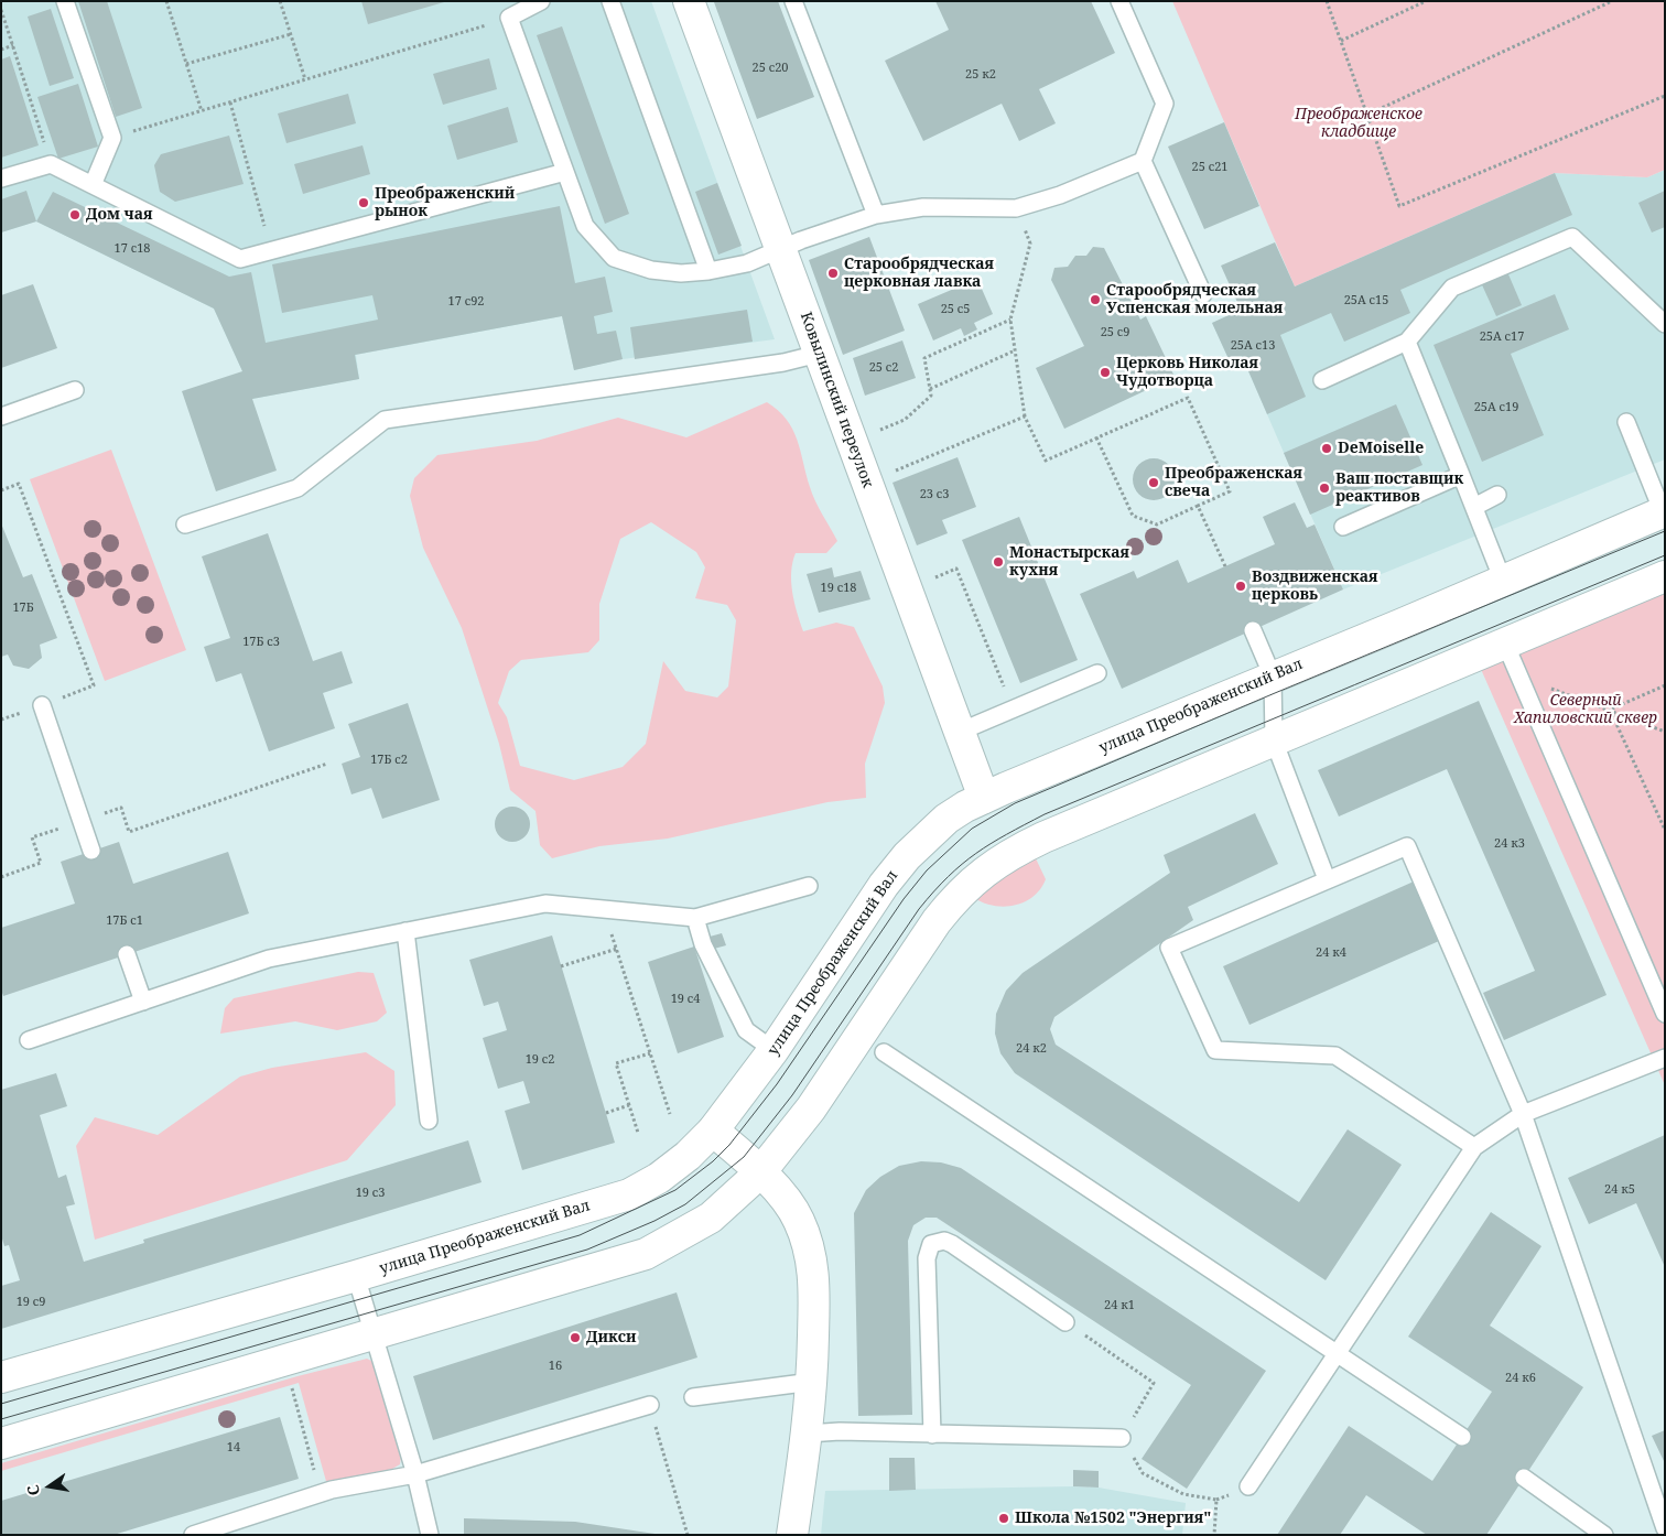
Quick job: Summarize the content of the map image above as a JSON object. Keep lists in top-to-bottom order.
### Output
{
  "streets": {
    "main road": ["Ковылинский переулок", "улица Преображенский Вал"]
  },
  "crossings": [
    ["Ковылинский переулок", "улица Преображенский Вал"]
  ],
  "parks": ["Преображенское кладбище", "Северный Хапиловский сквер"],
  "places": [
    "Преображенский рынок",
    "Дом чая",
    "Старообрядческая церковная лавка",
    "Старообрядческая Успенская молельная",
    "Церковь Николая Чудотворца",
    "DeMoiselle",
    "Преображенская свеча",
    "Ваш поставщик реактивов",
    "Монастырская кухня",
    "Воздвиженская церковь",
    "Дикси",
    "Школа №1502 \"Энергия\""
  ],
  "house_numbers": [
    "25 с20",
    "25 к2",
    "25 с21",
    "17 c18",
    "25А с15",
    "17 с92",
    "25 с5",
    "25 c9",
    "25А с17",
    "25А с13",
    "25 с2",
    "25А с19",
    "23 с3",
    "19 с18",
    "17Б",
    "17Б с3",
    "17Б с2",
    "24 к3",
    "17Б с1",
    "24 к4",
    "19 с4",
    "24 к2",
    "19 с2",
    "24 к5",
    "19 с3",
    "19 с9",
    "24 к1",
    "16",
    "24 к6",
    "14"
  ],
  "north": "left"
}
